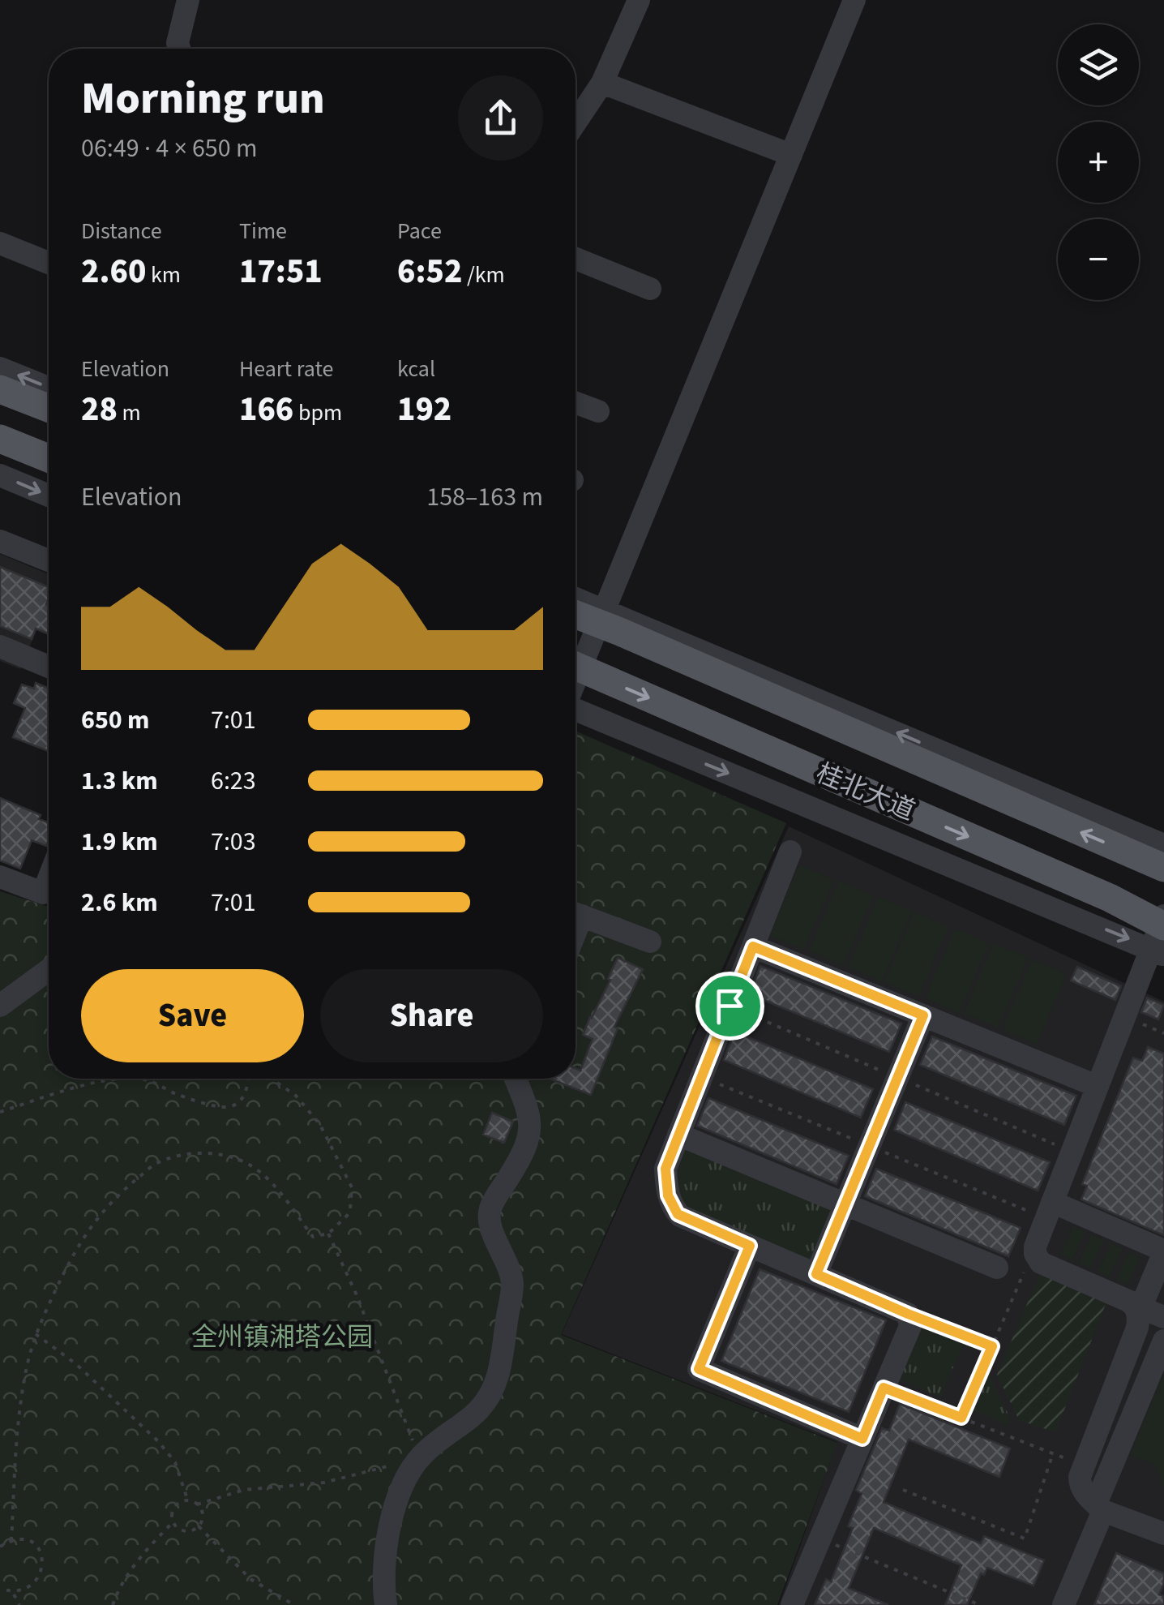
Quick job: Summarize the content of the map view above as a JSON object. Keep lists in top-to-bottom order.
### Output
{
  "streets": {
    "main road": ["桂北大道"]
  },
  "parks": ["全州镇湘塔公园"],
  "page": {
    "map_buttons": ["+", "−"],
    "heading": ["Morning run", "06:49 · 4 × 650 m"],
    "stats": [
      ["Distance", "2.60 km"],
      ["Time", "17:51"],
      ["Pace", "6:52 /km"],
      ["Elevation", "28 m"],
      ["Heart rate", "166 bpm"],
      ["kcal", "192"]
    ],
    "chart": ["Elevation", "158–163 m"],
    "list": [
      {
        "name": "650 m",
        "note": "7:01"
      },
      {
        "name": "1.3 km",
        "note": "6:23"
      },
      {
        "name": "1.9 km",
        "note": "7:03"
      },
      {
        "name": "2.6 km",
        "note": "7:01"
      }
    ],
    "buttons": ["Save", "Share"]
  }
}
